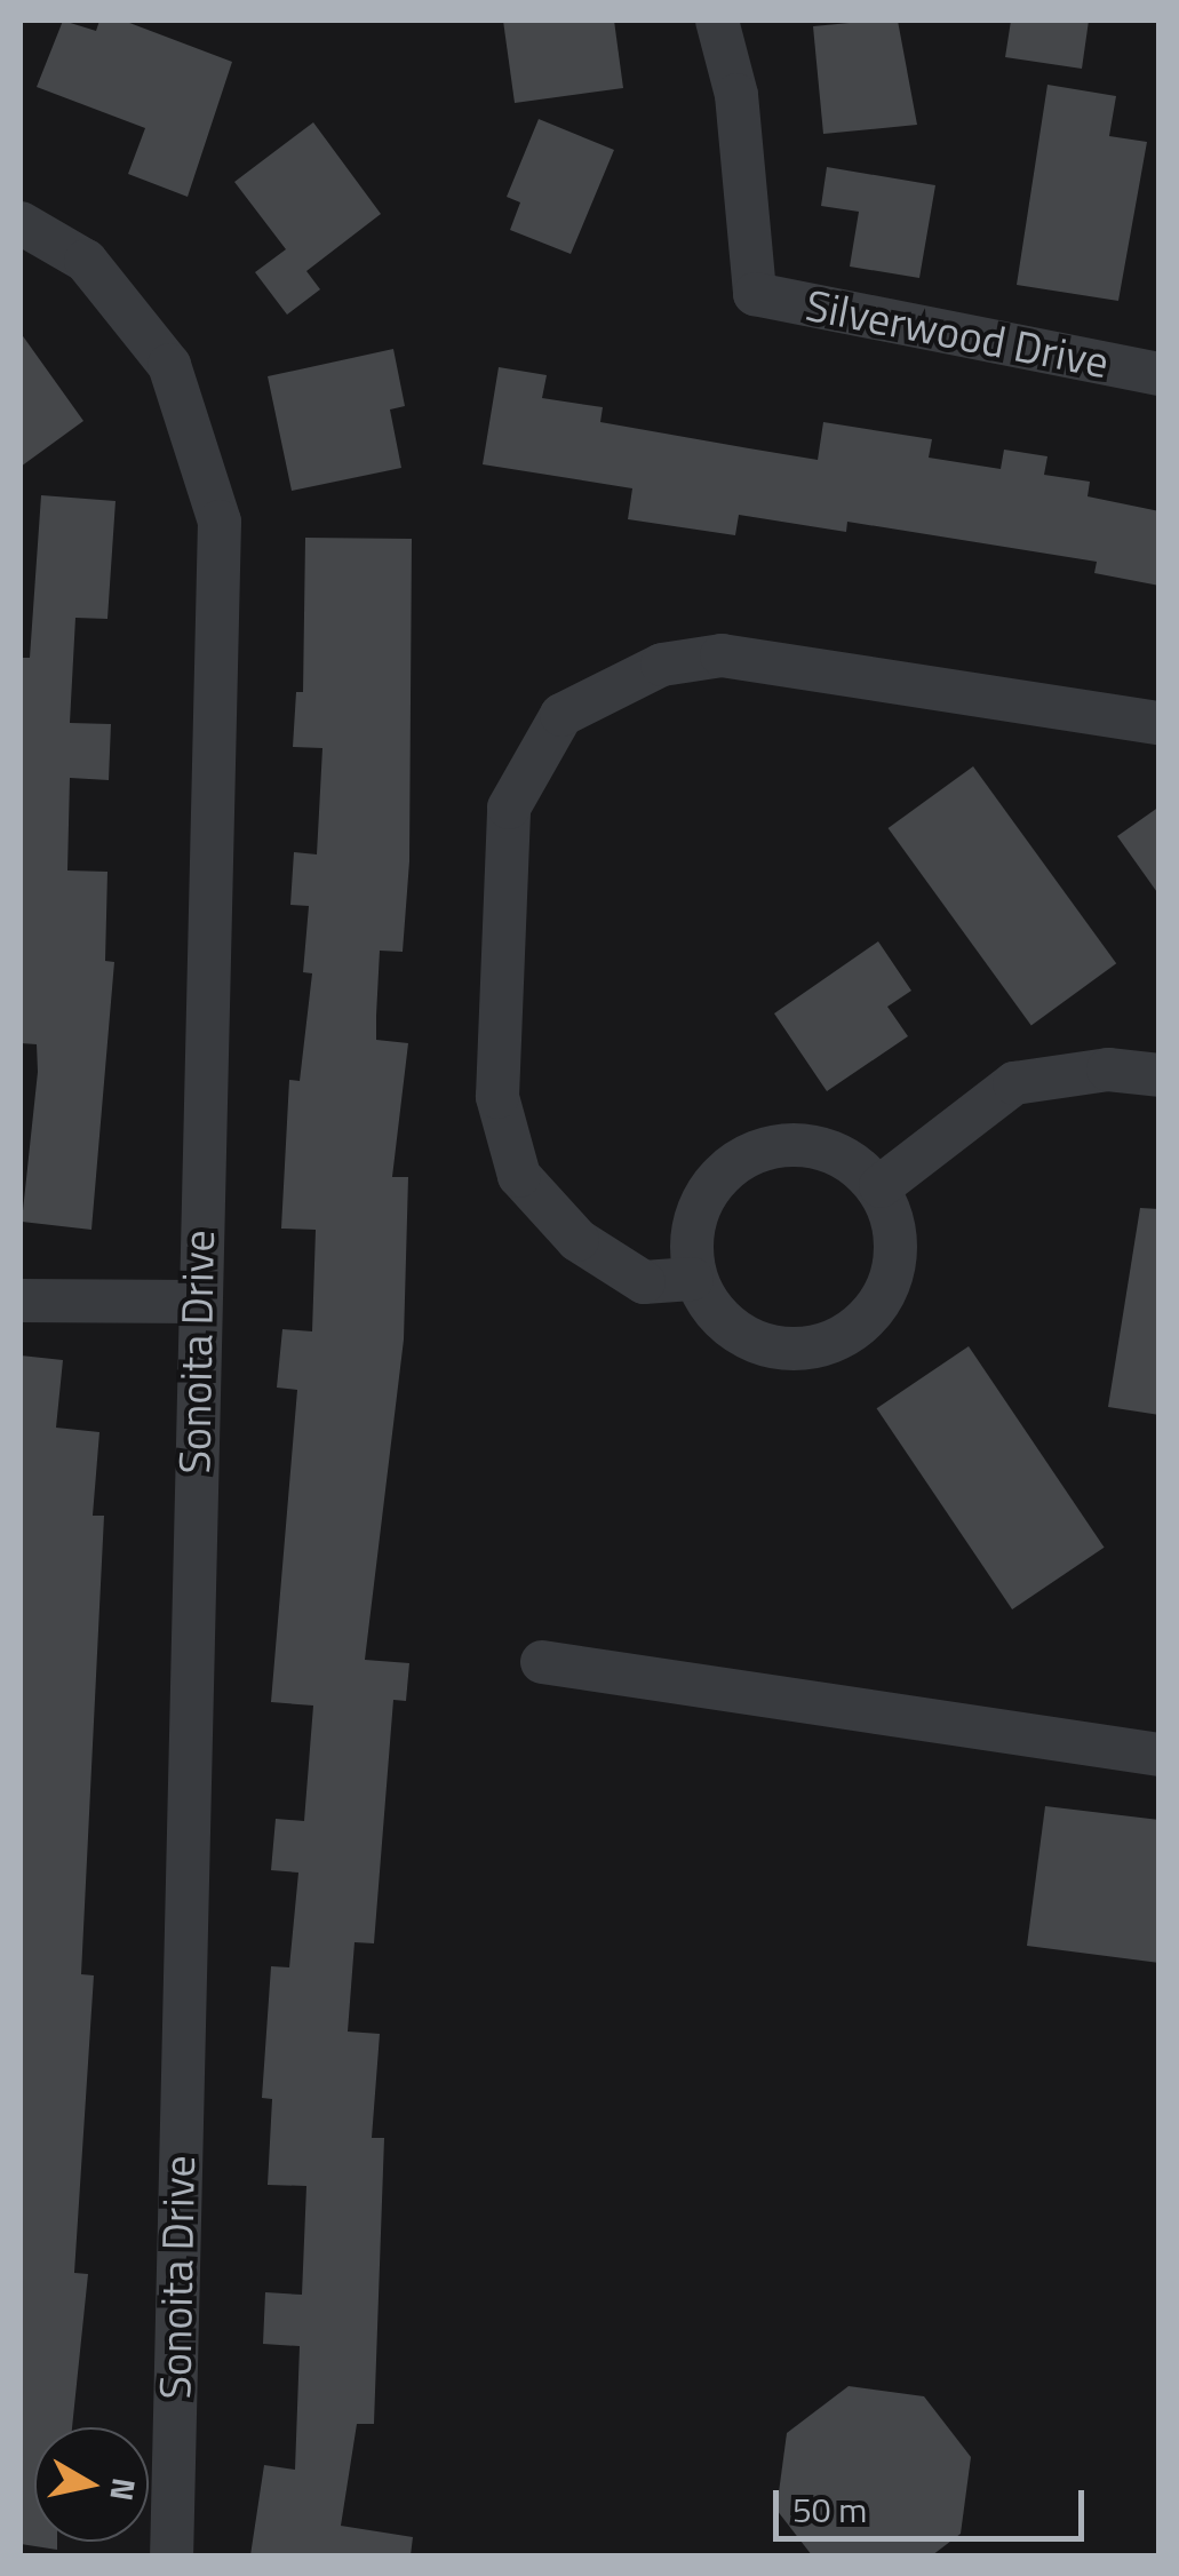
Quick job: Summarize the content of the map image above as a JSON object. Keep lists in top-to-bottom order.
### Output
{
  "streets": {
    "street": ["Silverwood Drive", "Sonoita Drive"]
  },
  "scale_bar": "50 m",
  "north": "right"
}
